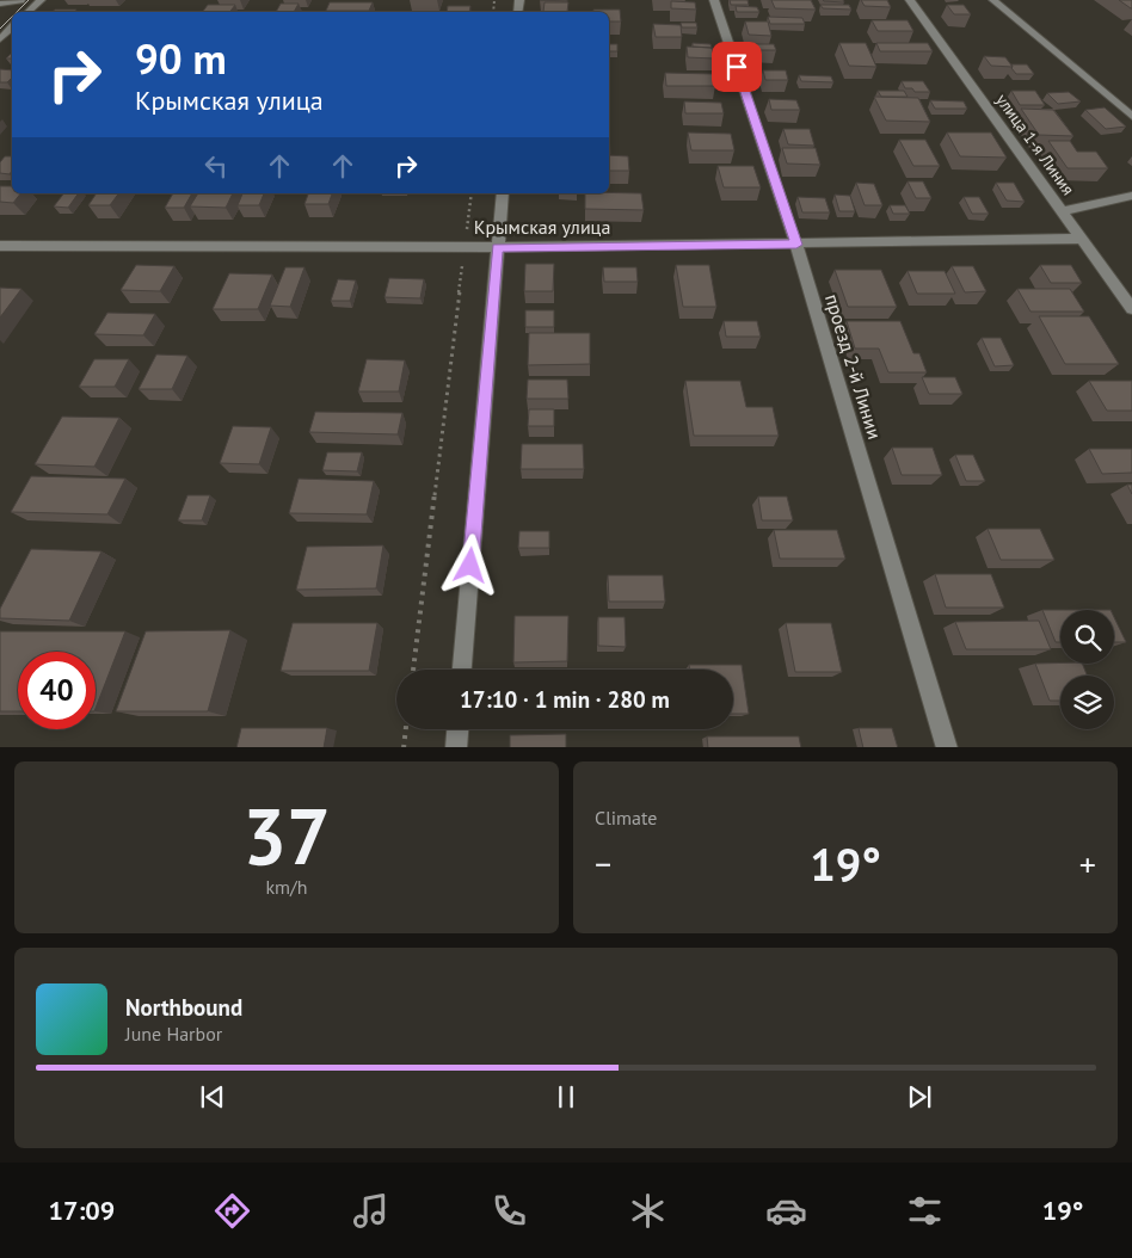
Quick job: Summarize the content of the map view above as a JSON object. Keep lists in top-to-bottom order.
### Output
{
  "streets": {
    "street": ["улица 1-я Линия", "Крымская улица", "проезд 2-й Линии"]
  },
  "crossings": [
    ["улица 1-я Линия", "Крымская улица"],
    ["Крымская улица", "проезд 2-й Линии"]
  ],
  "page": {
    "turn": ["90 m", "Крымская улица"],
    "limit": "40",
    "trip": "17:10 · 1 min · 280 m",
    "tile": [
      ["37", "km/h"],
      "Climate"
    ],
    "heat": ["−", "19°", "+"],
    "song": ["Northbound", "June Harbor"],
    "tabs": ["17:09", "19°"]
  }
}
